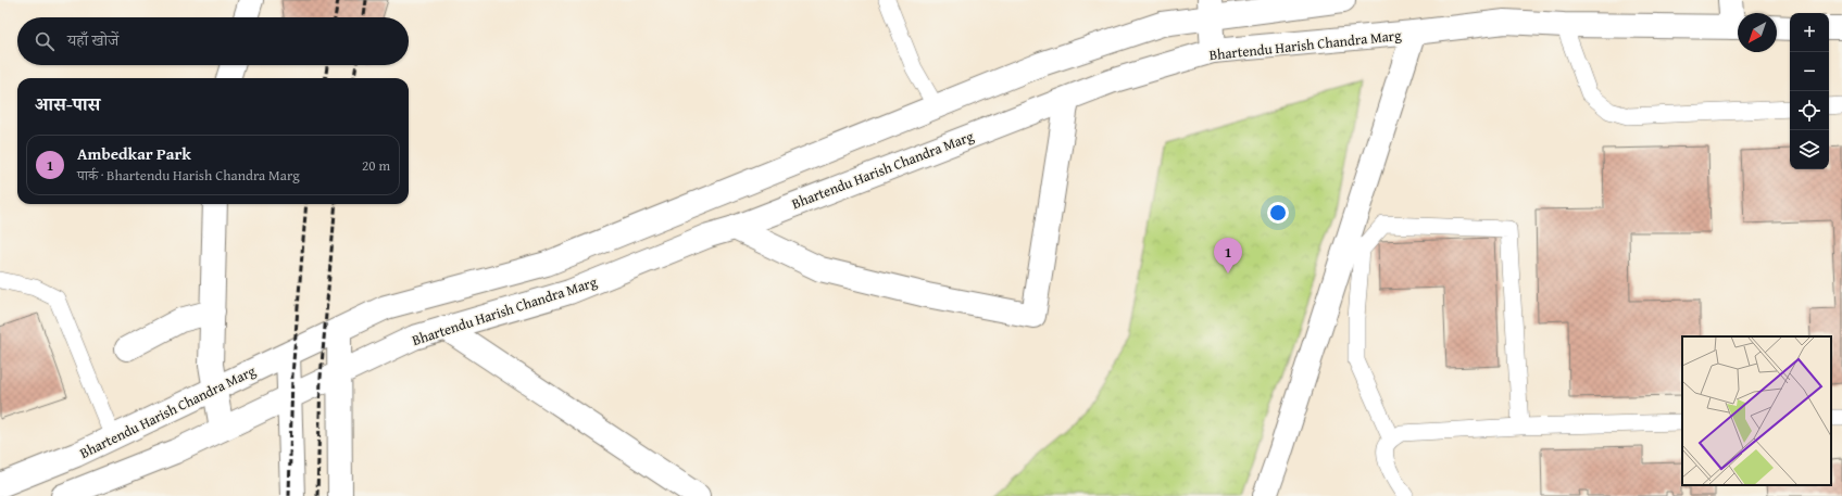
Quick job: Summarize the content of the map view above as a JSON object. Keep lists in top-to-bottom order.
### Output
{
  "streets": {
    "main road": ["Bhartendu Harish Chandra Marg"]
  },
  "north": "bottom left",
  "page": {
    "map_buttons": ["+", "−"],
    "search": "यहाँ खोजें",
    "heading": "आस-पास",
    "list": [
      {
        "mark": "1",
        "name": "Ambedkar Park",
        "note": "पार्क · Bhartendu Harish Chandra Marg",
        "value": "20 m"
      }
    ],
    "pins": "1"
  }
}
